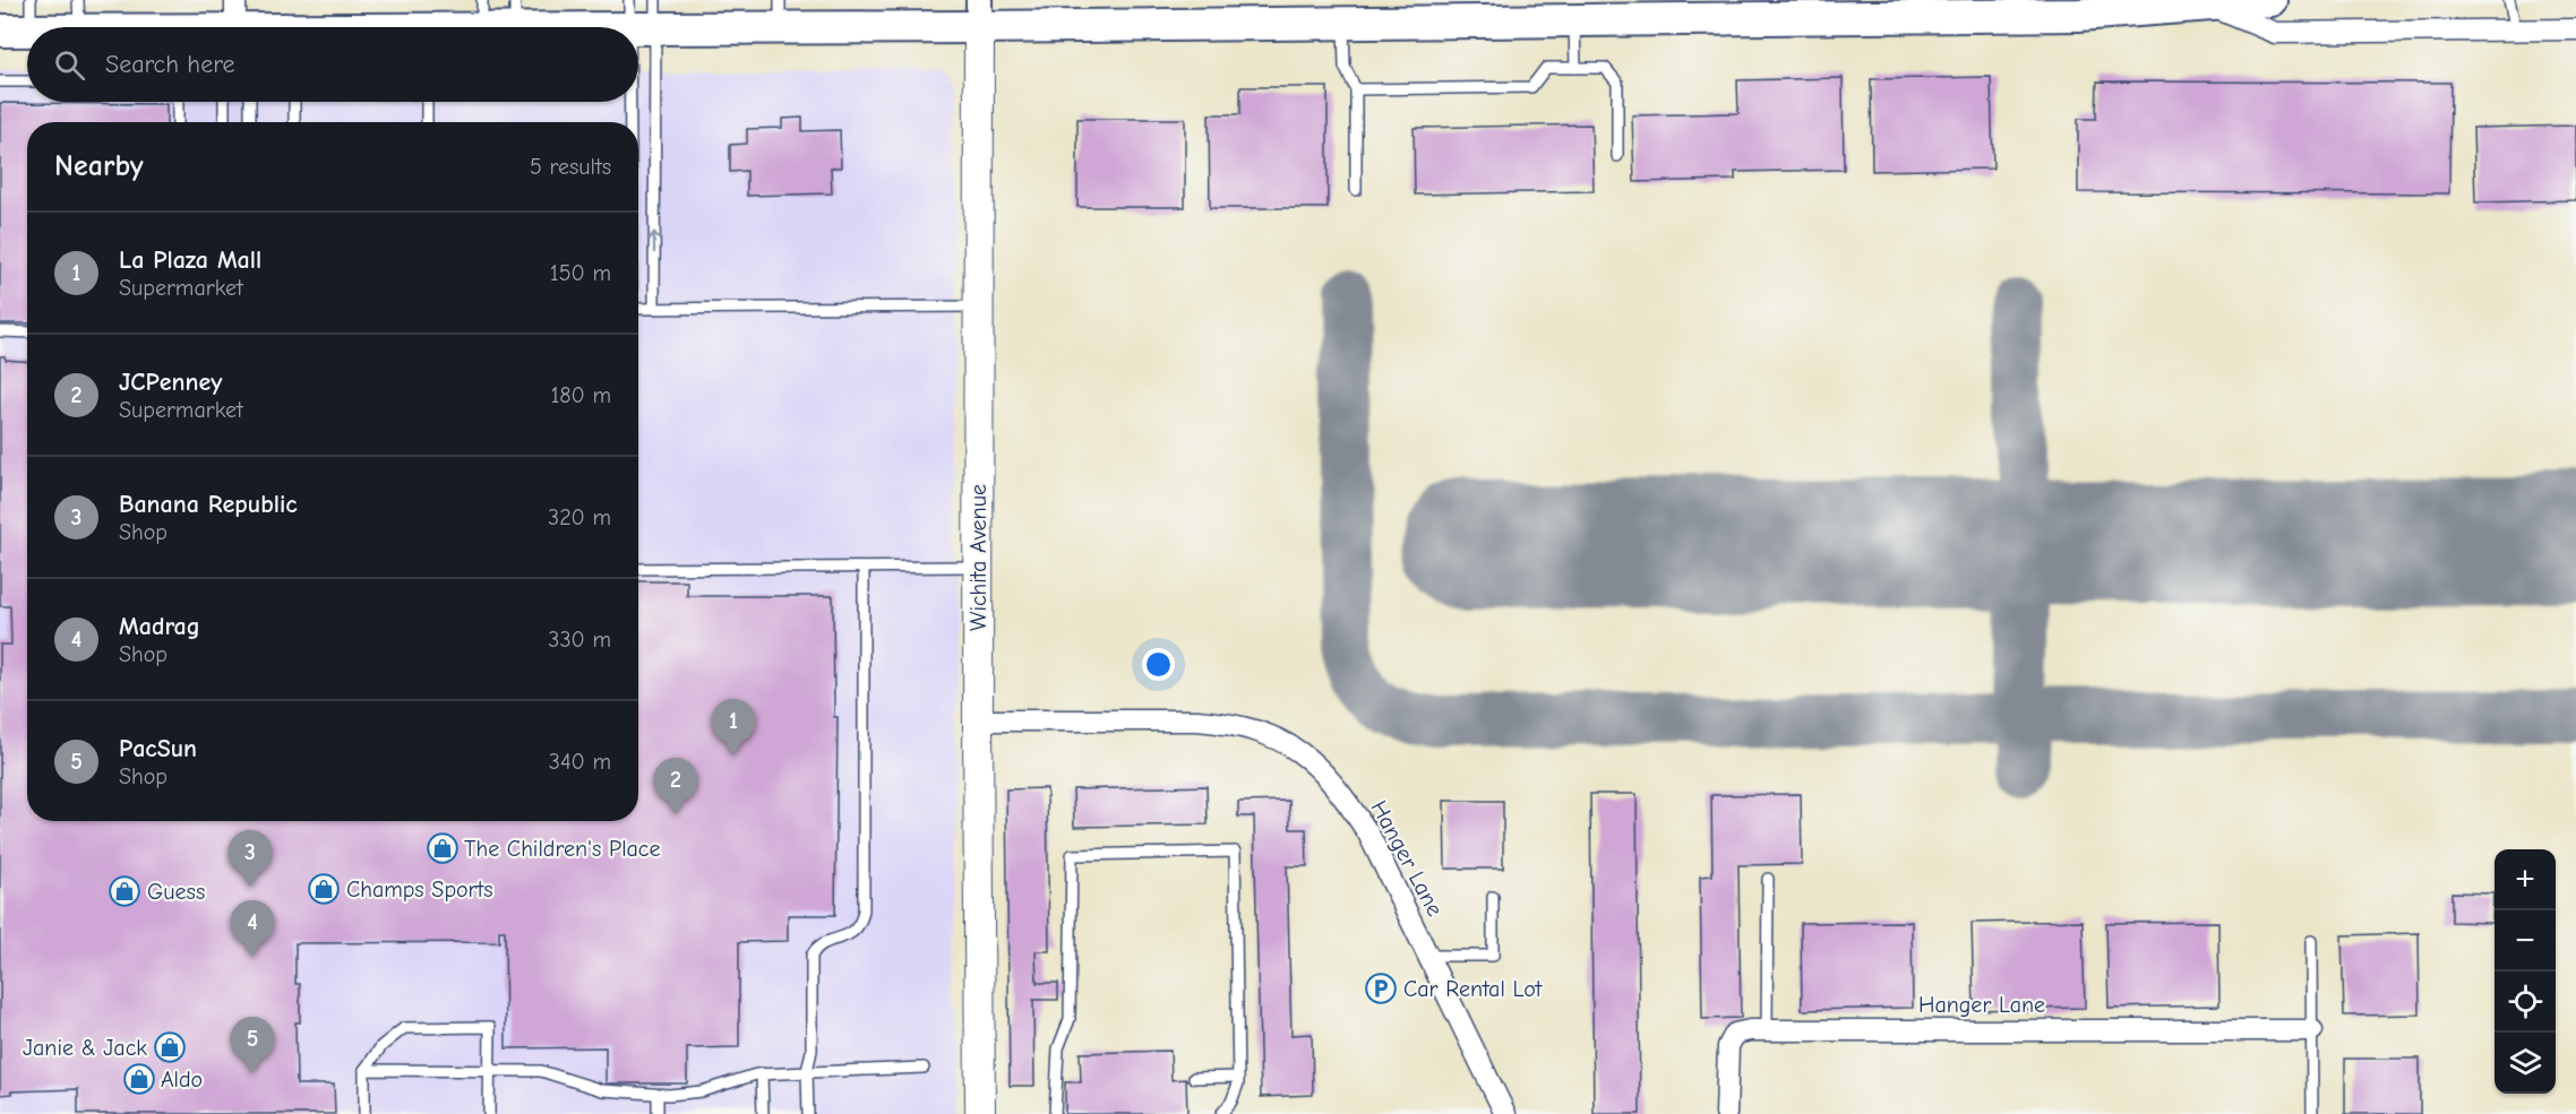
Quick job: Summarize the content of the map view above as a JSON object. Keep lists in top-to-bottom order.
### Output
{
  "streets": {
    "main road": ["Wichita Avenue"],
    "street": ["Hanger Lane"]
  },
  "crossings": [
    ["Wichita Avenue", "Hanger Lane"]
  ],
  "places": {
    "shop": [
      "The Children's Place",
      "Champs Sports",
      "Guess",
      "Janie & Jack",
      "Aldo"
    ],
    "parking": ["Car Rental Lot"]
  },
  "page": {
    "search": "Search here",
    "heading": ["Nearby", "5 results"],
    "list": [
      {
        "mark": "1",
        "name": "La Plaza Mall",
        "note": "Supermarket",
        "value": "150 m"
      },
      {
        "mark": "2",
        "name": "JCPenney",
        "note": "Supermarket",
        "value": "180 m"
      },
      {
        "mark": "3",
        "name": "Banana Republic",
        "note": "Shop",
        "value": "320 m"
      },
      {
        "mark": "4",
        "name": "Madrag",
        "note": "Shop",
        "value": "330 m"
      },
      {
        "mark": "5",
        "name": "PacSun",
        "note": "Shop",
        "value": "340 m"
      }
    ],
    "pins": [
      "1",
      "2",
      "3",
      "4",
      "5"
    ],
    "map_buttons": ["+", "−"]
  }
}
